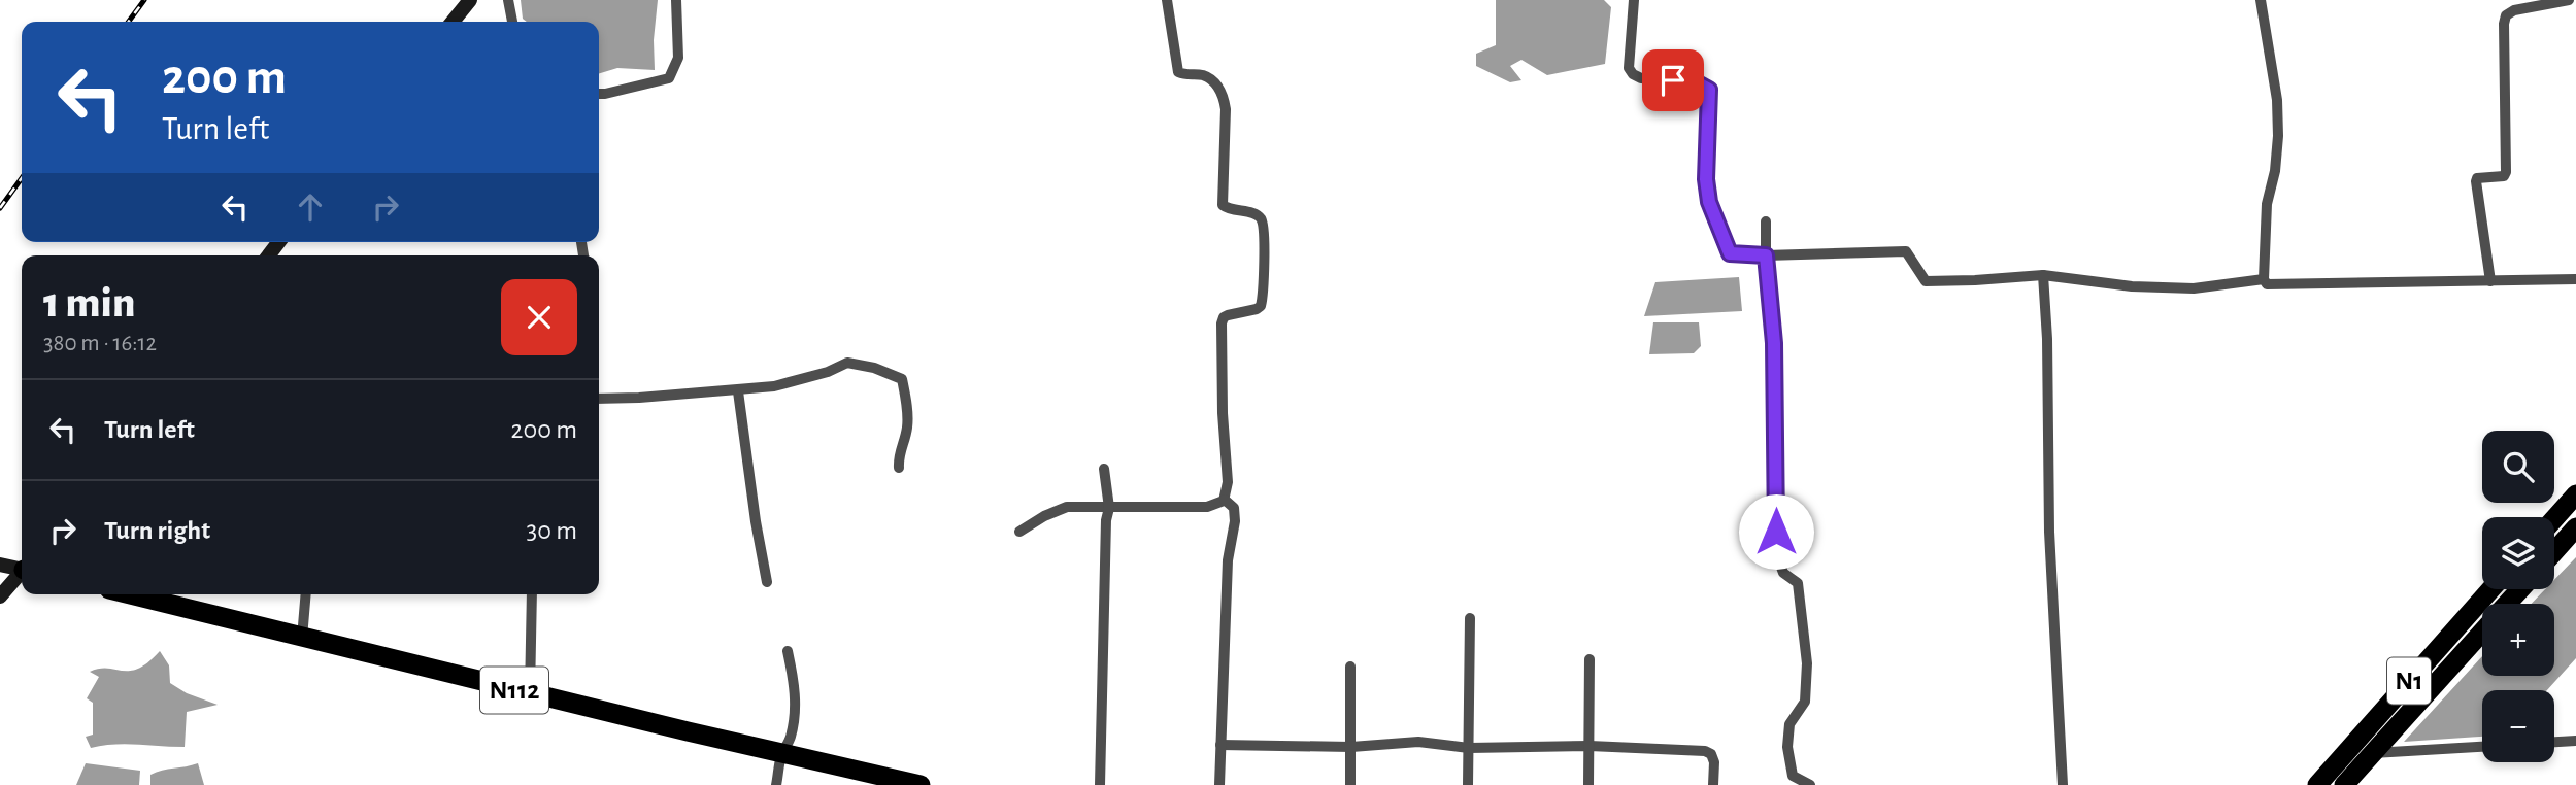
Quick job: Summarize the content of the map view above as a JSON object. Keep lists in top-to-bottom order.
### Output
{
  "streets": {
    "highway": ["N1", "N112"]
  },
  "page": {
    "turn": ["200 m", "Turn left"],
    "heading": ["1 min", "380 m · 16:12"],
    "list": [
      {
        "name": "Turn left",
        "value": "200 m"
      },
      {
        "name": "Turn right",
        "value": "30 m"
      }
    ],
    "map_buttons": ["+", "−"]
  }
}
